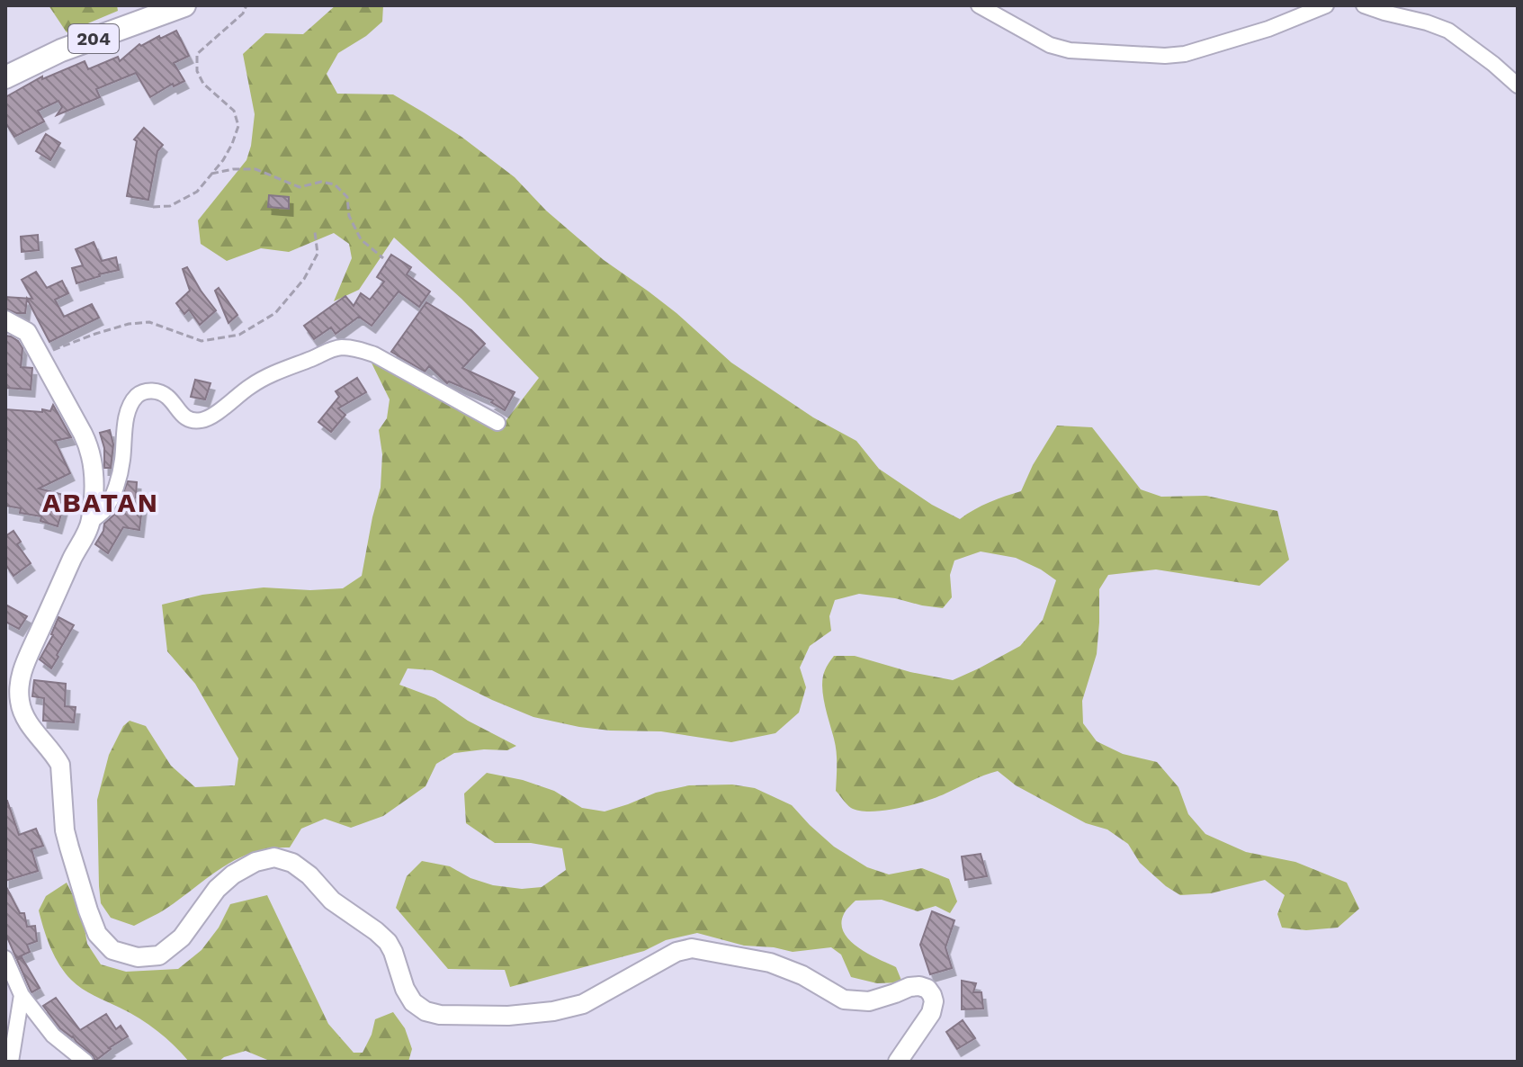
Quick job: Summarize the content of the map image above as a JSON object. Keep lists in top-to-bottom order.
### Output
{
  "streets": {
    "highway": ["204"]
  },
  "districts": ["ABATAN"]
}
